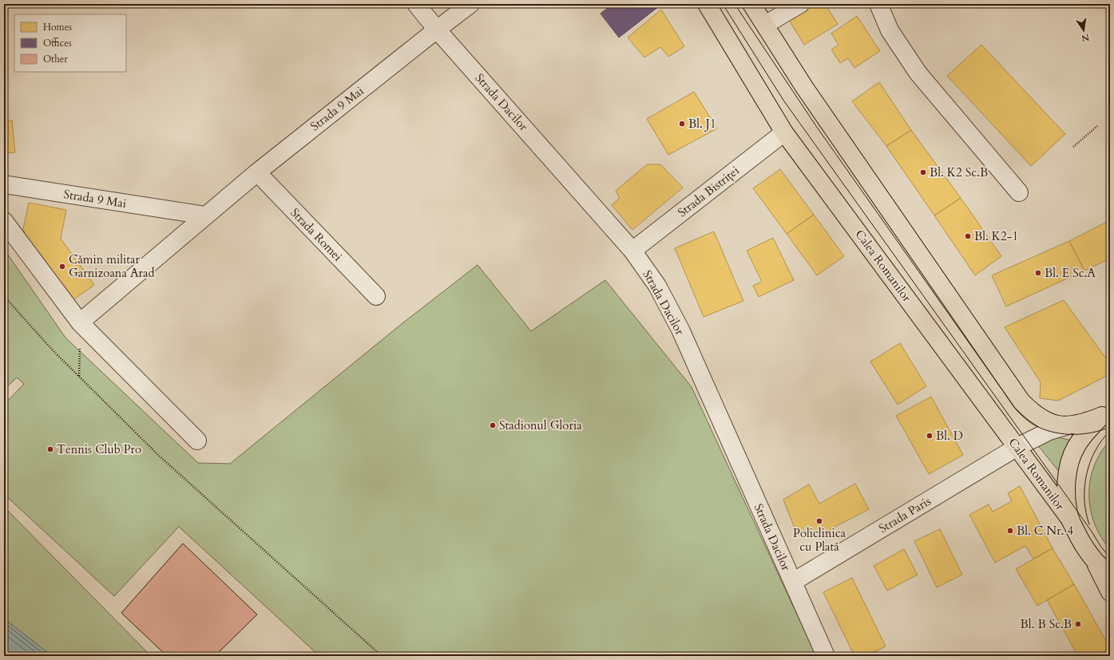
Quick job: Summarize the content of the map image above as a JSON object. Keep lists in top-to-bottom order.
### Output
{
  "streets": {
    "main road": ["Calea Romanilor"],
    "street": [
      "Strada Dacilor",
      "Strada 9 Mai",
      "Strada Bistriței",
      "Strada Romei",
      "Strada Paris"
    ]
  },
  "crossings": [
    ["Strada Dacilor", "Strada 9 Mai"],
    ["Strada Dacilor", "Strada Bistriței"],
    ["Strada Dacilor", "Strada Paris"],
    ["Strada 9 Mai", "Strada Romei"],
    ["Strada Bistriței", "Calea Romanilor"],
    ["Calea Romanilor", "Strada Paris"]
  ],
  "places": [
    "Bl. J1",
    "Bl. K2 Sc.B",
    "Bl. K2-1",
    "Cămin militar Garnizoana Arad",
    "Bl. E Sc.A",
    "Stadionul Gloria",
    "Bl. D",
    "Tennis Club Pro",
    "Policlinica cu Plată",
    "Bl. C Nr. 4",
    "Bl. B Sc.B"
  ],
  "legend": ["Homes", "Offices", "Other"],
  "north": "bottom"
}
